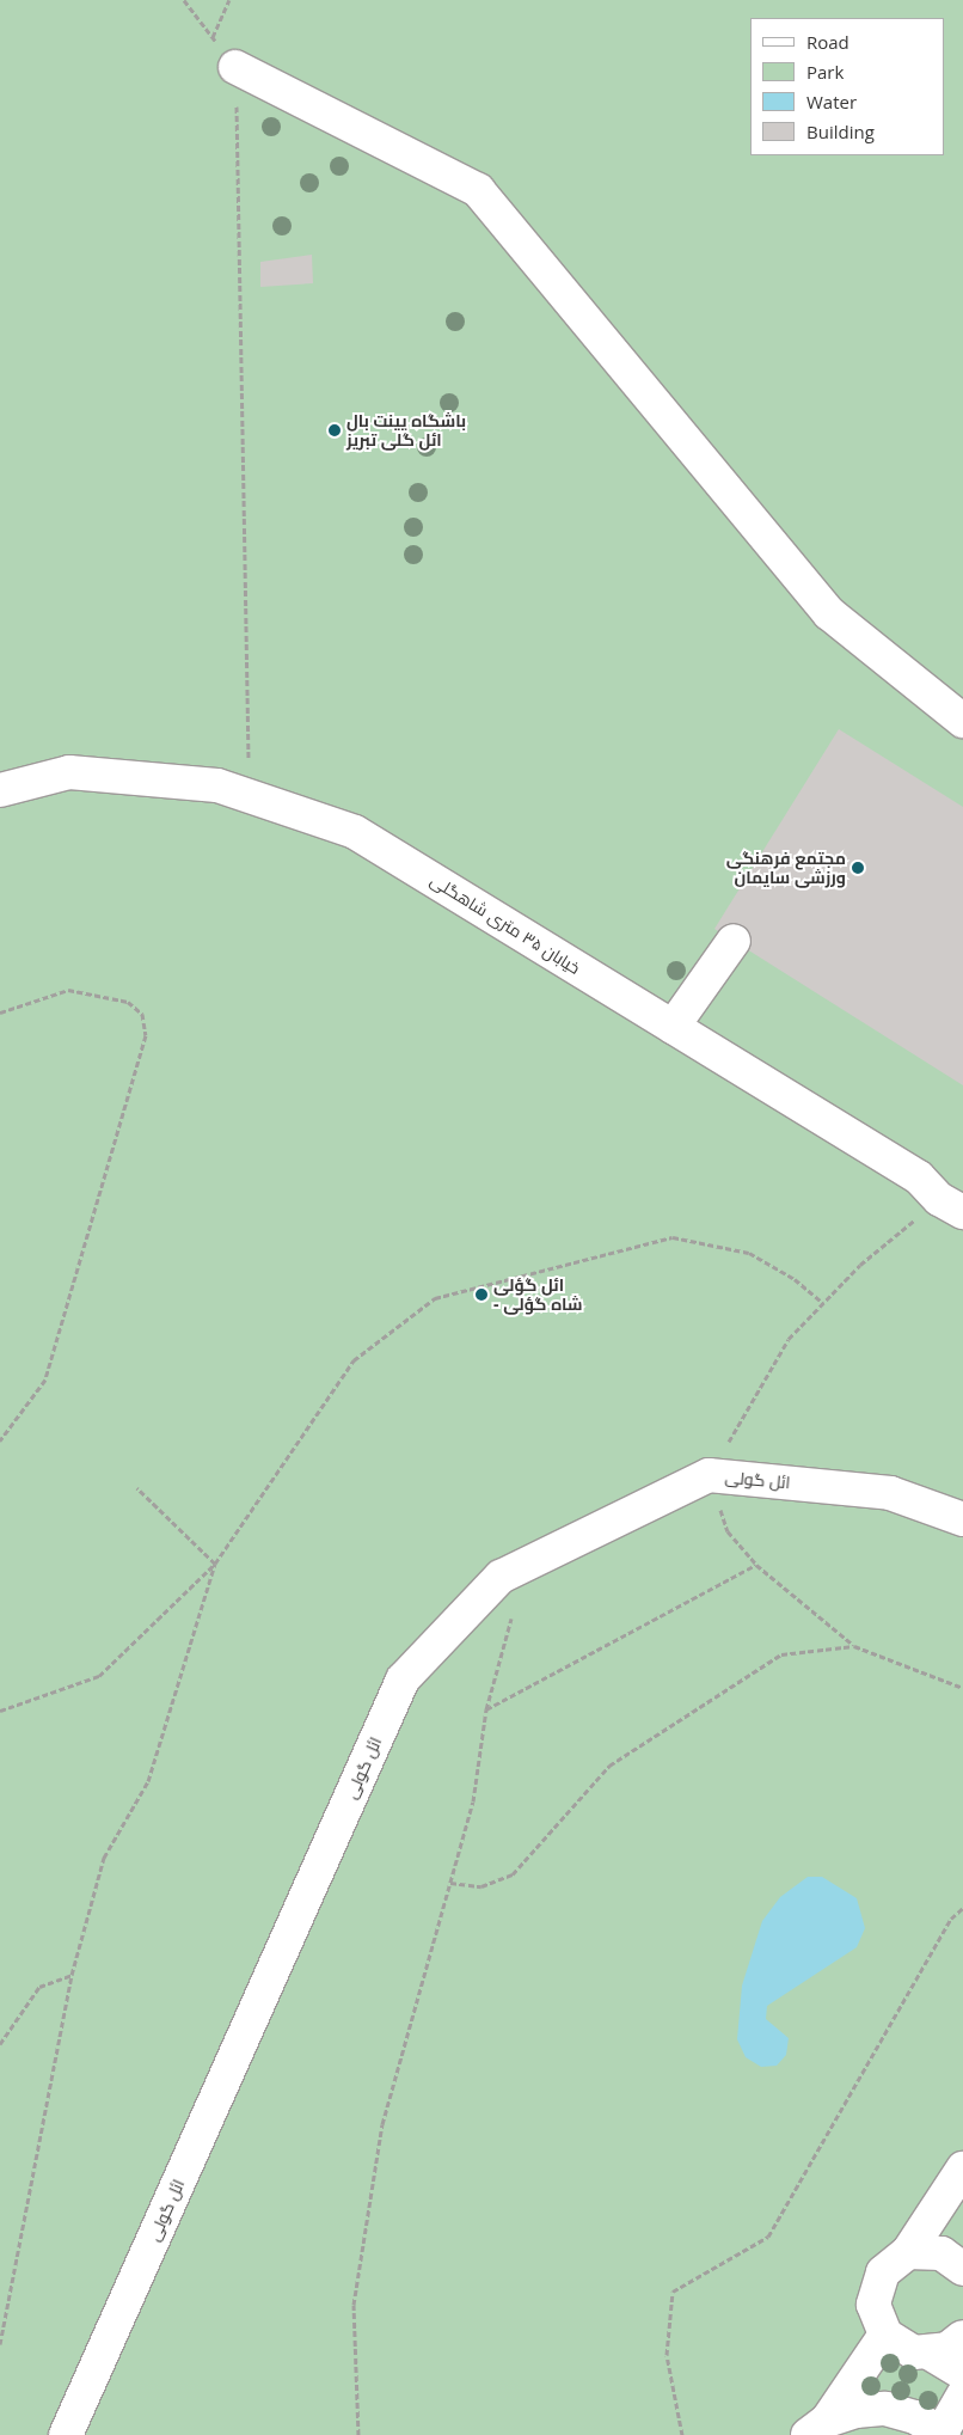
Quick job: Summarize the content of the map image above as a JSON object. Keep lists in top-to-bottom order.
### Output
{
  "streets": {
    "street": ["خیابان ۳۵ متری شاهگلی", "ائل گولی"]
  },
  "places": ["باشگاه پینت بال ائل گلی تبریز", "مجتمع فرهنگی ورزشی سایمان", "ائل گؤلی - شاه گؤلی"],
  "legend": [
    "Road",
    "Park",
    "Water",
    "Building"
  ]
}
